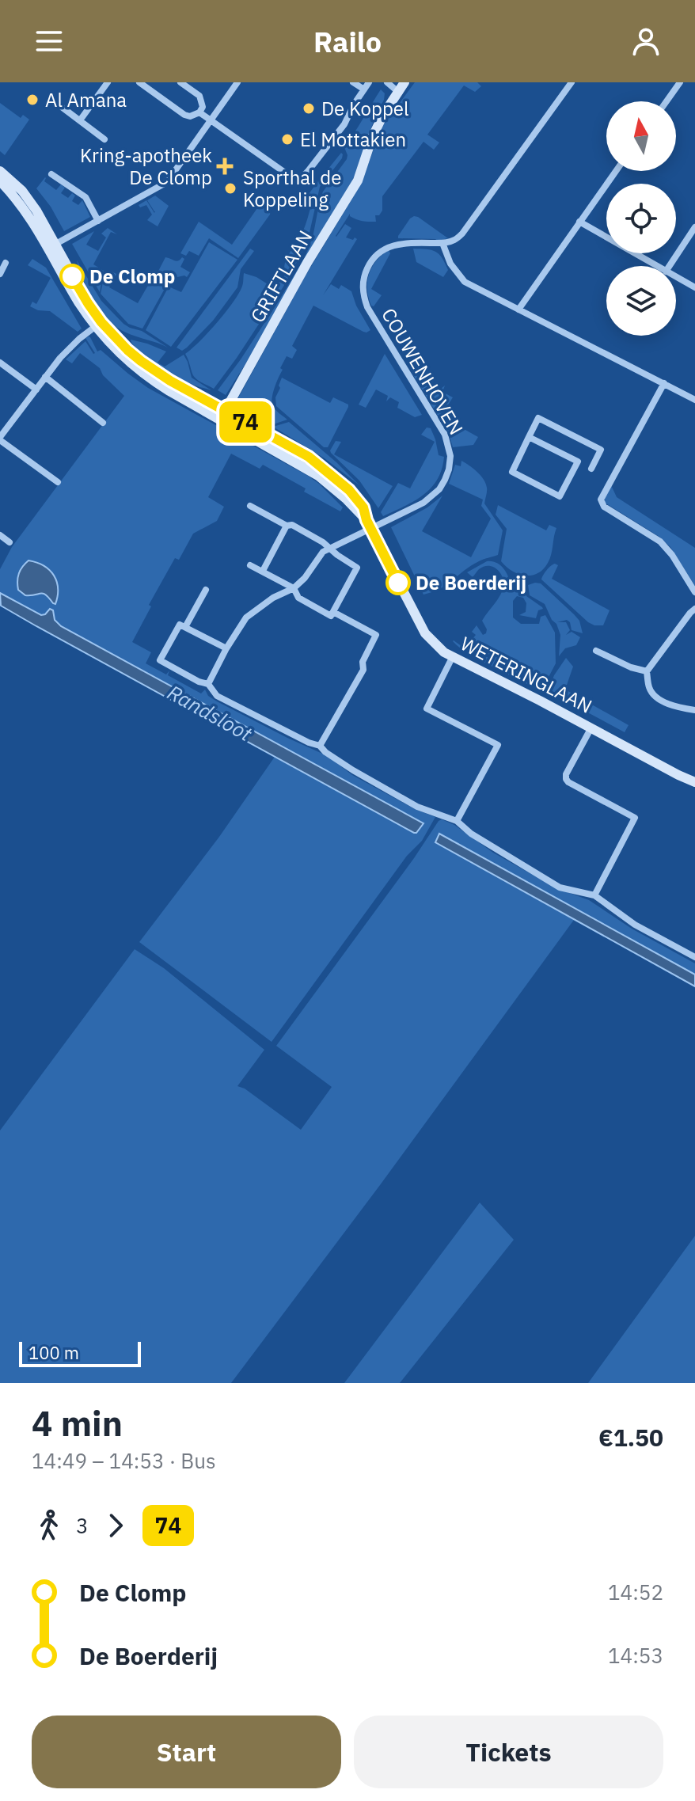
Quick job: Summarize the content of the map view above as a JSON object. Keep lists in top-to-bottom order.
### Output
{
  "streets": {
    "street": ["GRIFTLAAN", "COUWENHOVEN", "WETERINGLAAN"]
  },
  "crossings": [
    ["GRIFTLAAN", "WETERINGLAAN"],
    ["COUWENHOVEN", "WETERINGLAAN"]
  ],
  "water": ["Randsloot"],
  "places": {
    "other": [
      "Al Amana",
      "De Koppel",
      "El Mottakien",
      "Sporthal de Koppeling",
      "De Clomp",
      "De Boerderij"
    ],
    "health": ["Kring-apotheek De Clomp"]
  },
  "lines": ["bus line 74"],
  "scale_bar": "100 m",
  "north": "top",
  "page": {
    "header": "Railo",
    "on_map": "74",
    "scale": "100 m",
    "heading": ["4 min", "14:49 – 14:53 · Bus", "€1.50"],
    "legs": ["3", "74"],
    "list": [
      {
        "name": "De Clomp",
        "value": "14:52"
      },
      {
        "name": "De Boerderij",
        "value": "14:53"
      }
    ],
    "buttons": ["Start", "Tickets"]
  }
}
